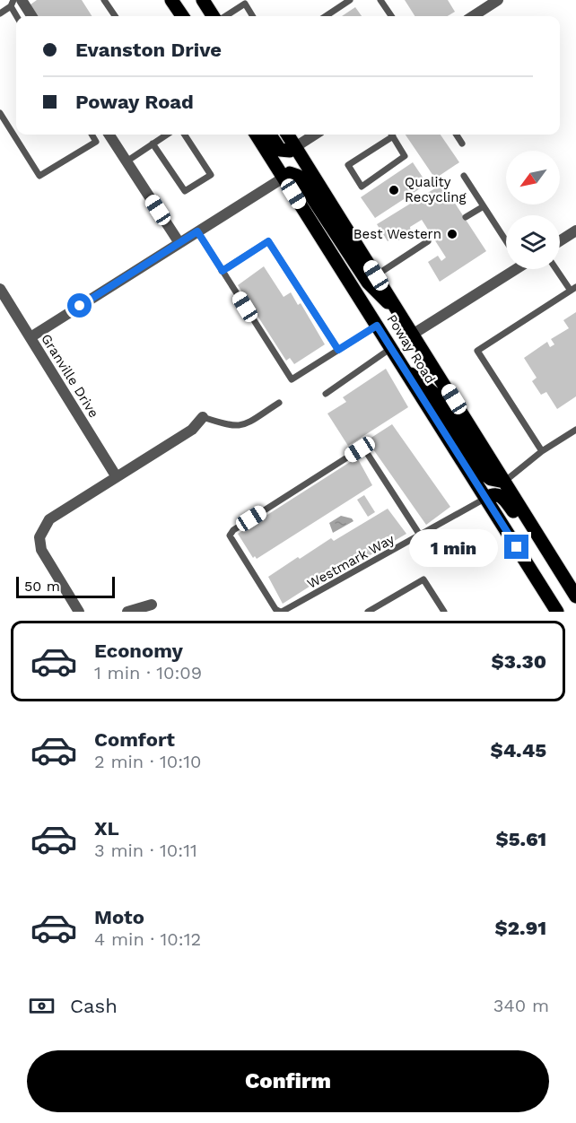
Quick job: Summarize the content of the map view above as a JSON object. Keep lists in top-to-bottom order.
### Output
{
  "streets": {
    "main road": ["Poway Road"],
    "street": ["Granville Drive"],
    "lane": ["Westmark Way"]
  },
  "crossings": [
    ["Poway Road", "Westmark Way"]
  ],
  "places": ["Quality Recycling", "Best Western"],
  "scale_bar": "50 m",
  "north": "bottom left",
  "page": {
    "banner": ["Evanston Drive", "Poway Road"],
    "bubble": "1 min",
    "scale": "50 m",
    "list": [
      {
        "name": "Economy",
        "note": "1 min · 10:09",
        "value": "$3.30"
      },
      {
        "name": "Comfort",
        "note": "2 min · 10:10",
        "value": "$4.45"
      },
      {
        "name": "XL",
        "note": "3 min · 10:11",
        "value": "$5.61"
      },
      {
        "name": "Moto",
        "note": "4 min · 10:12",
        "value": "$2.91"
      }
    ],
    "pay": ["Cash", "340 m"],
    "buttons": "Confirm"
  }
}
